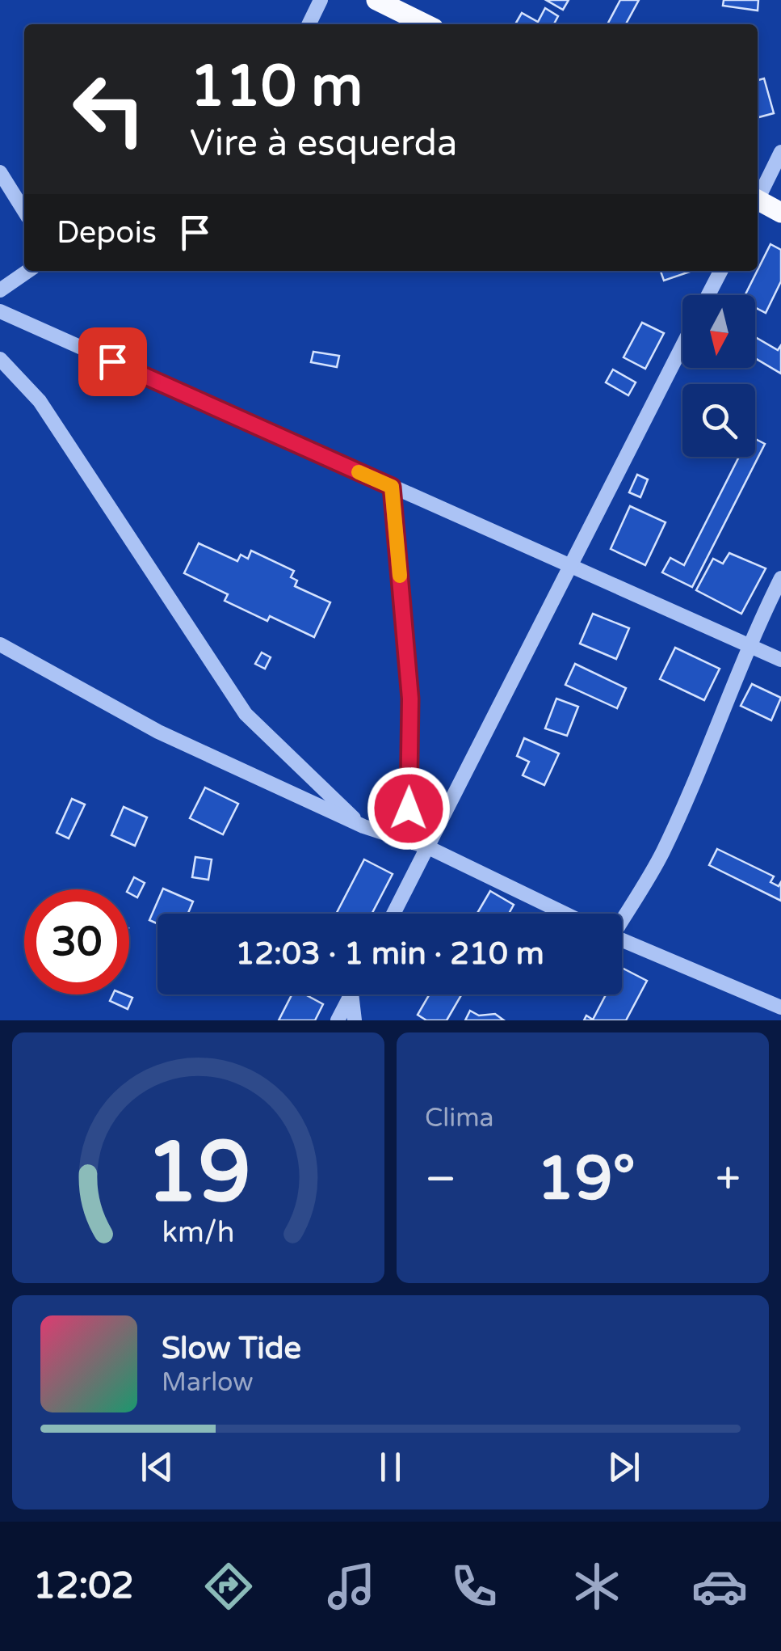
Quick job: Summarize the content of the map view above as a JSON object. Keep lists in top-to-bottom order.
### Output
{
  "north": "bottom",
  "page": {
    "turn": ["110 m", "Vire à esquerda"],
    "then": "Depois",
    "limit": "30",
    "trip": "12:03 · 1 min · 210 m",
    "tile": "Clima",
    "heat": ["−", "19°", "+"],
    "song": ["Slow Tide", "Marlow"],
    "tabs": "12:02",
    "gauge": ["19", "km/h"]
  }
}
